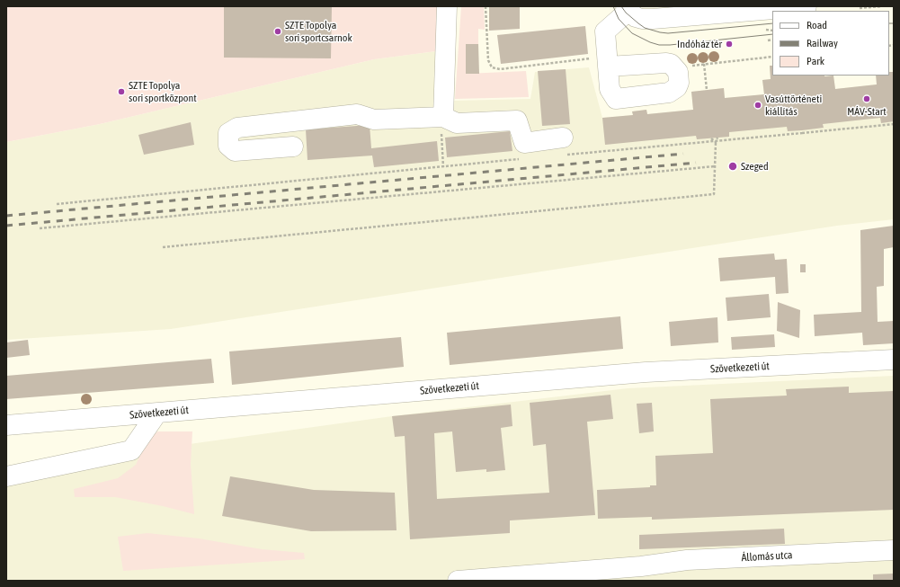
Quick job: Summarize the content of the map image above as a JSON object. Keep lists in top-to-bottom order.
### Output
{
  "streets": {
    "street": ["Szövetkezeti út", "Állomás utca"]
  },
  "places": [
    "SZTE Topolya sori sportcsarnok",
    "Indóház tér",
    "SZTE Topolya sori sportközpont",
    "MÁV-Start",
    "Vasúttörténeti kiállítás",
    "Szeged"
  ],
  "legend": ["Road", "Railway", "Park"]
}
